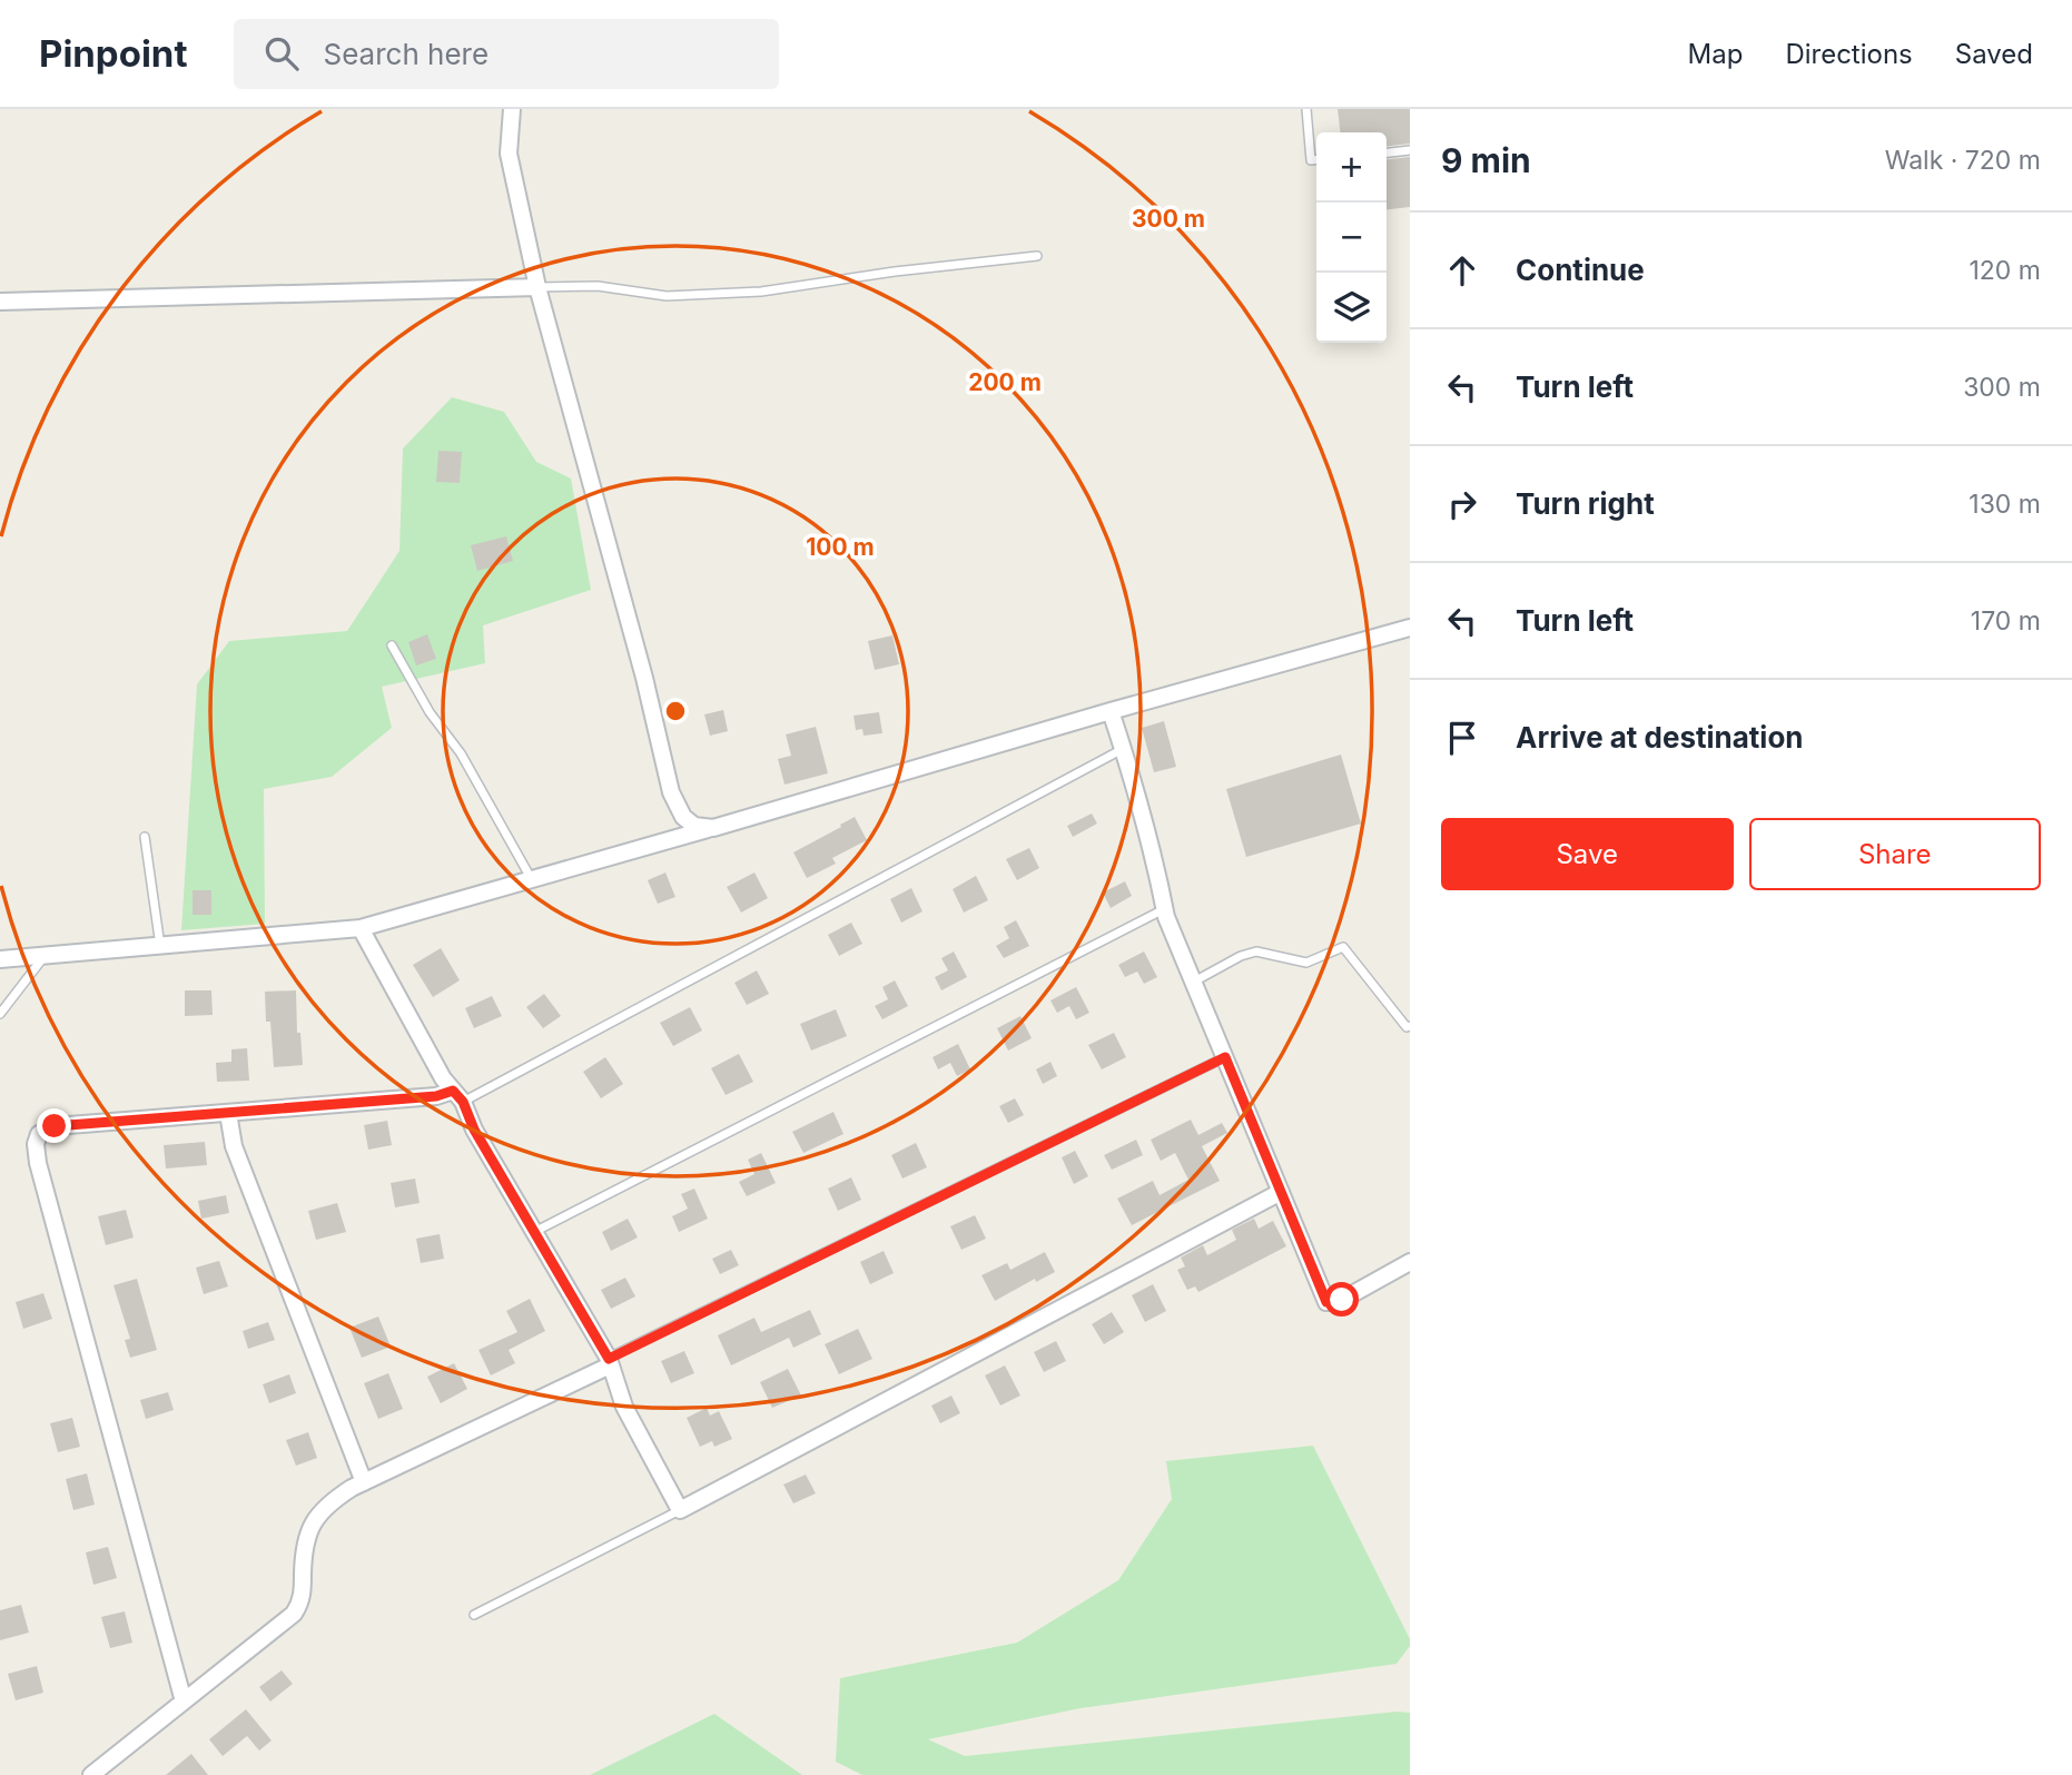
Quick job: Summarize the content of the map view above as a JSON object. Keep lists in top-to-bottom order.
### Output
{
  "page": {
    "header": "Pinpoint",
    "search": "Search here",
    "nav": ["Map", "Directions", "Saved"],
    "heading": ["9 min", "Walk · 720 m"],
    "map_buttons": ["+", "−"],
    "list": [
      ["Continue", "120 m"],
      ["Turn left", "300 m"],
      ["Turn right", "130 m"],
      ["Turn left", "170 m"],
      "Arrive at destination"
    ],
    "buttons": ["Save", "Share"]
  },
  "rings": ["300 m", "200 m", "100 m"]
}
